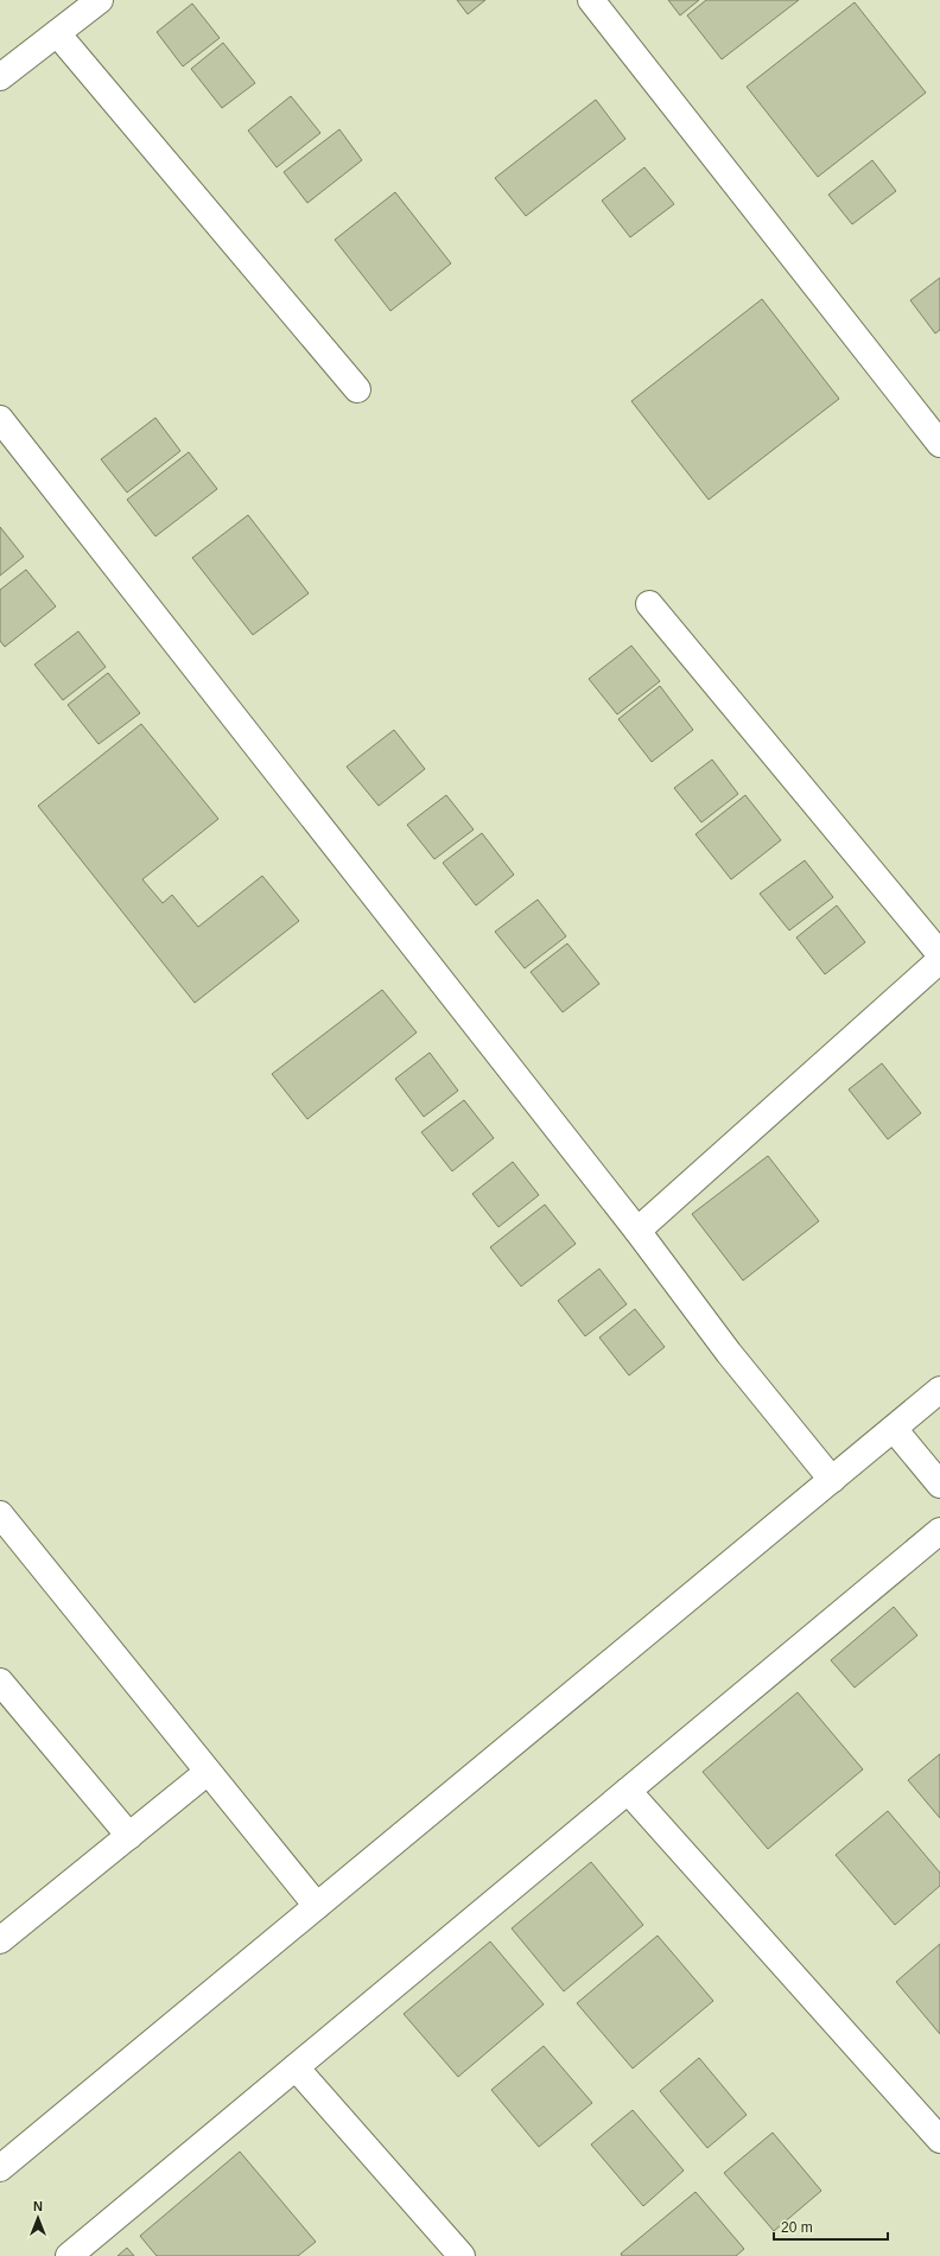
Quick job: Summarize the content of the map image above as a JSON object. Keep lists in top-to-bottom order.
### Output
{
  "scale_bar": "20 m",
  "north": "top"
}
